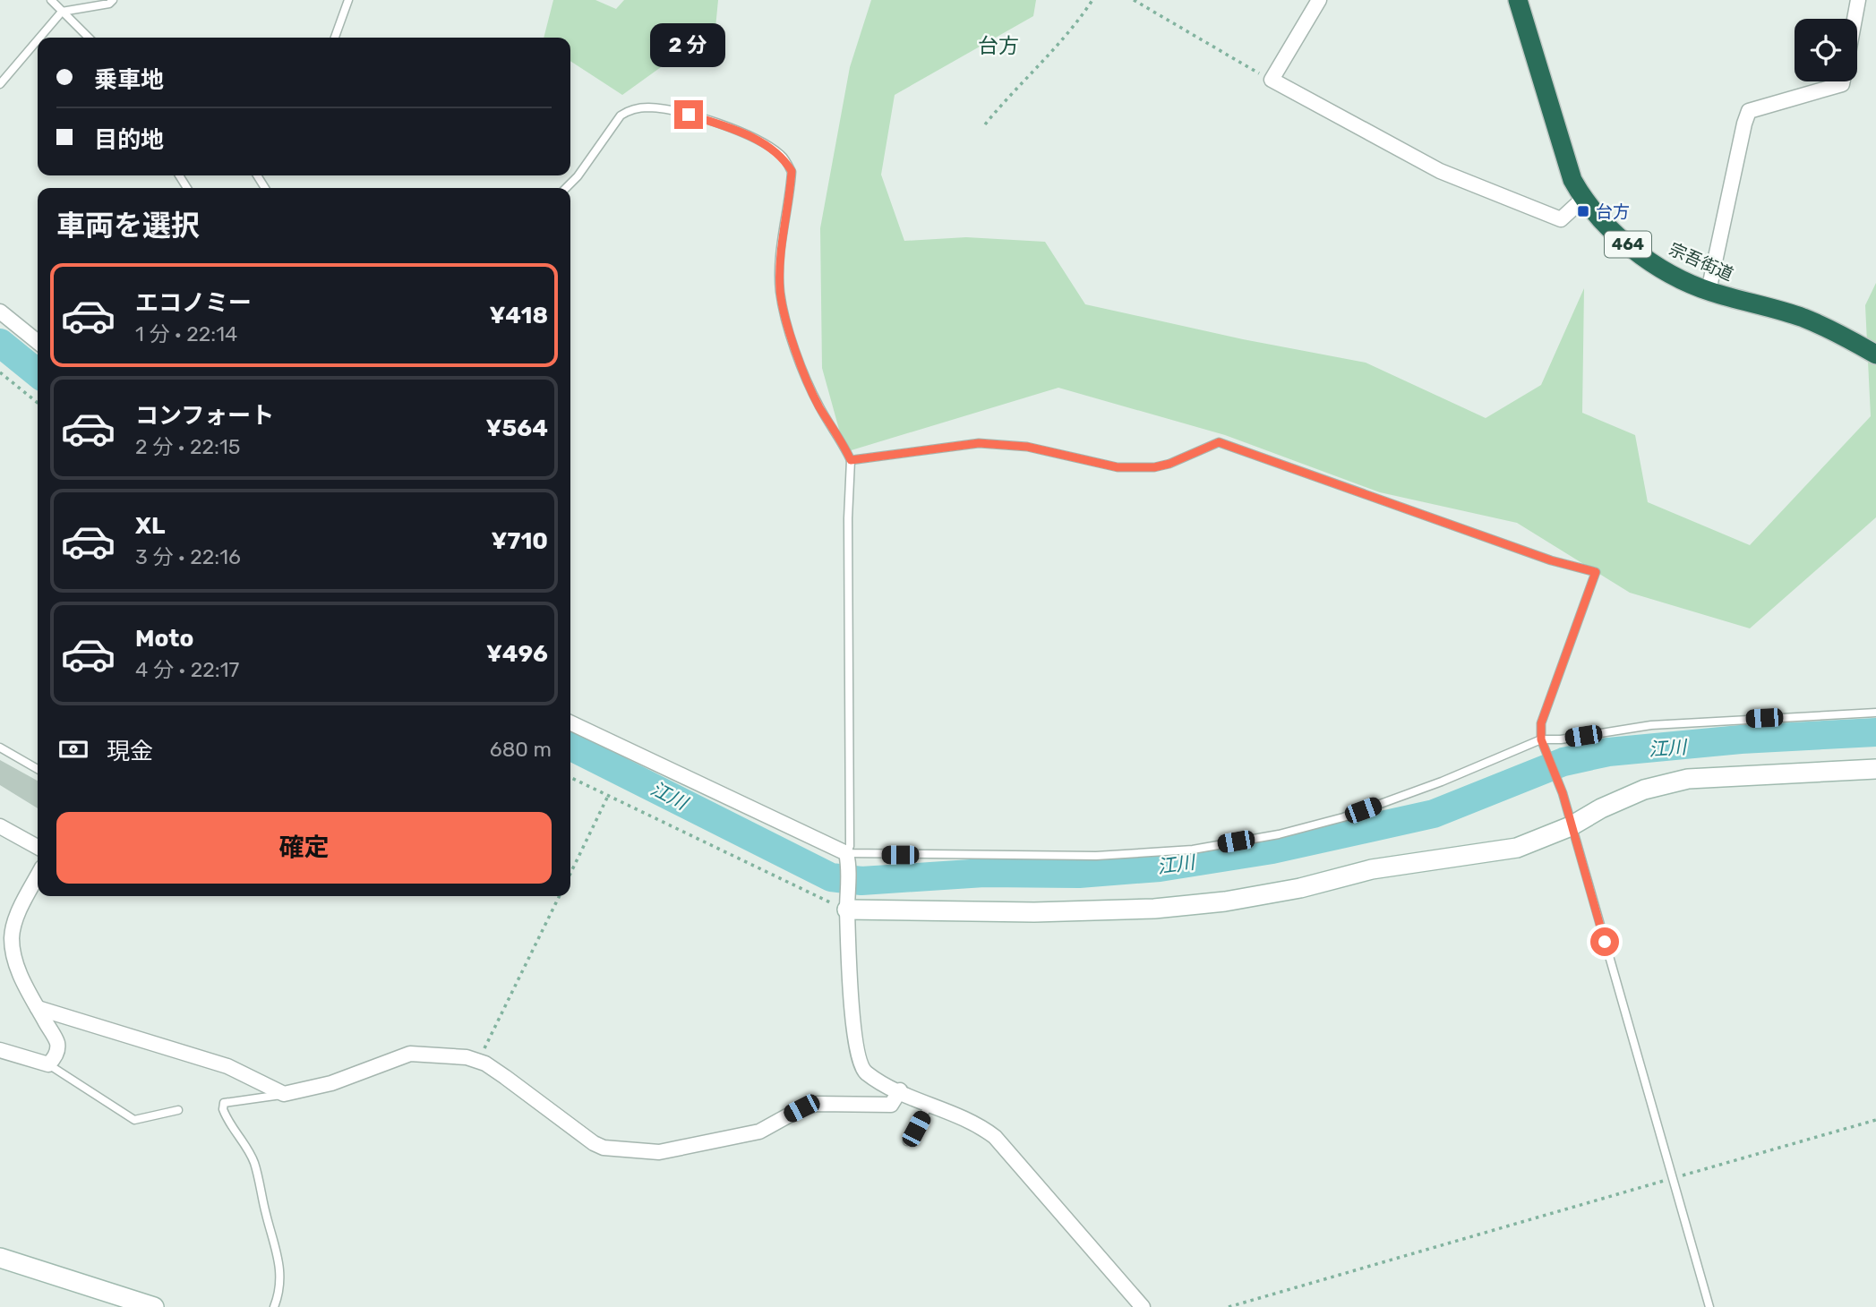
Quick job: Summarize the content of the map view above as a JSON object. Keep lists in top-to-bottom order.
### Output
{
  "streets": {
    "highway": ["464", "宗吾街道"]
  },
  "districts": ["台方"],
  "water": ["江川"],
  "places": {
    "transit": ["台方"]
  },
  "page": {
    "bubble": "2 分",
    "banner": ["乗車地", "目的地"],
    "heading": "車両を選択",
    "list": [
      {
        "name": "エコノミー",
        "note": "1 分 · 22:14",
        "value": "¥418"
      },
      {
        "name": "コンフォート",
        "note": "2 分 · 22:15",
        "value": "¥564"
      },
      {
        "name": "XL",
        "note": "3 分 · 22:16",
        "value": "¥710"
      },
      {
        "name": "Moto",
        "note": "4 分 · 22:17",
        "value": "¥496"
      }
    ],
    "pay": ["現金", "680 m"],
    "buttons": "確定"
  }
}
